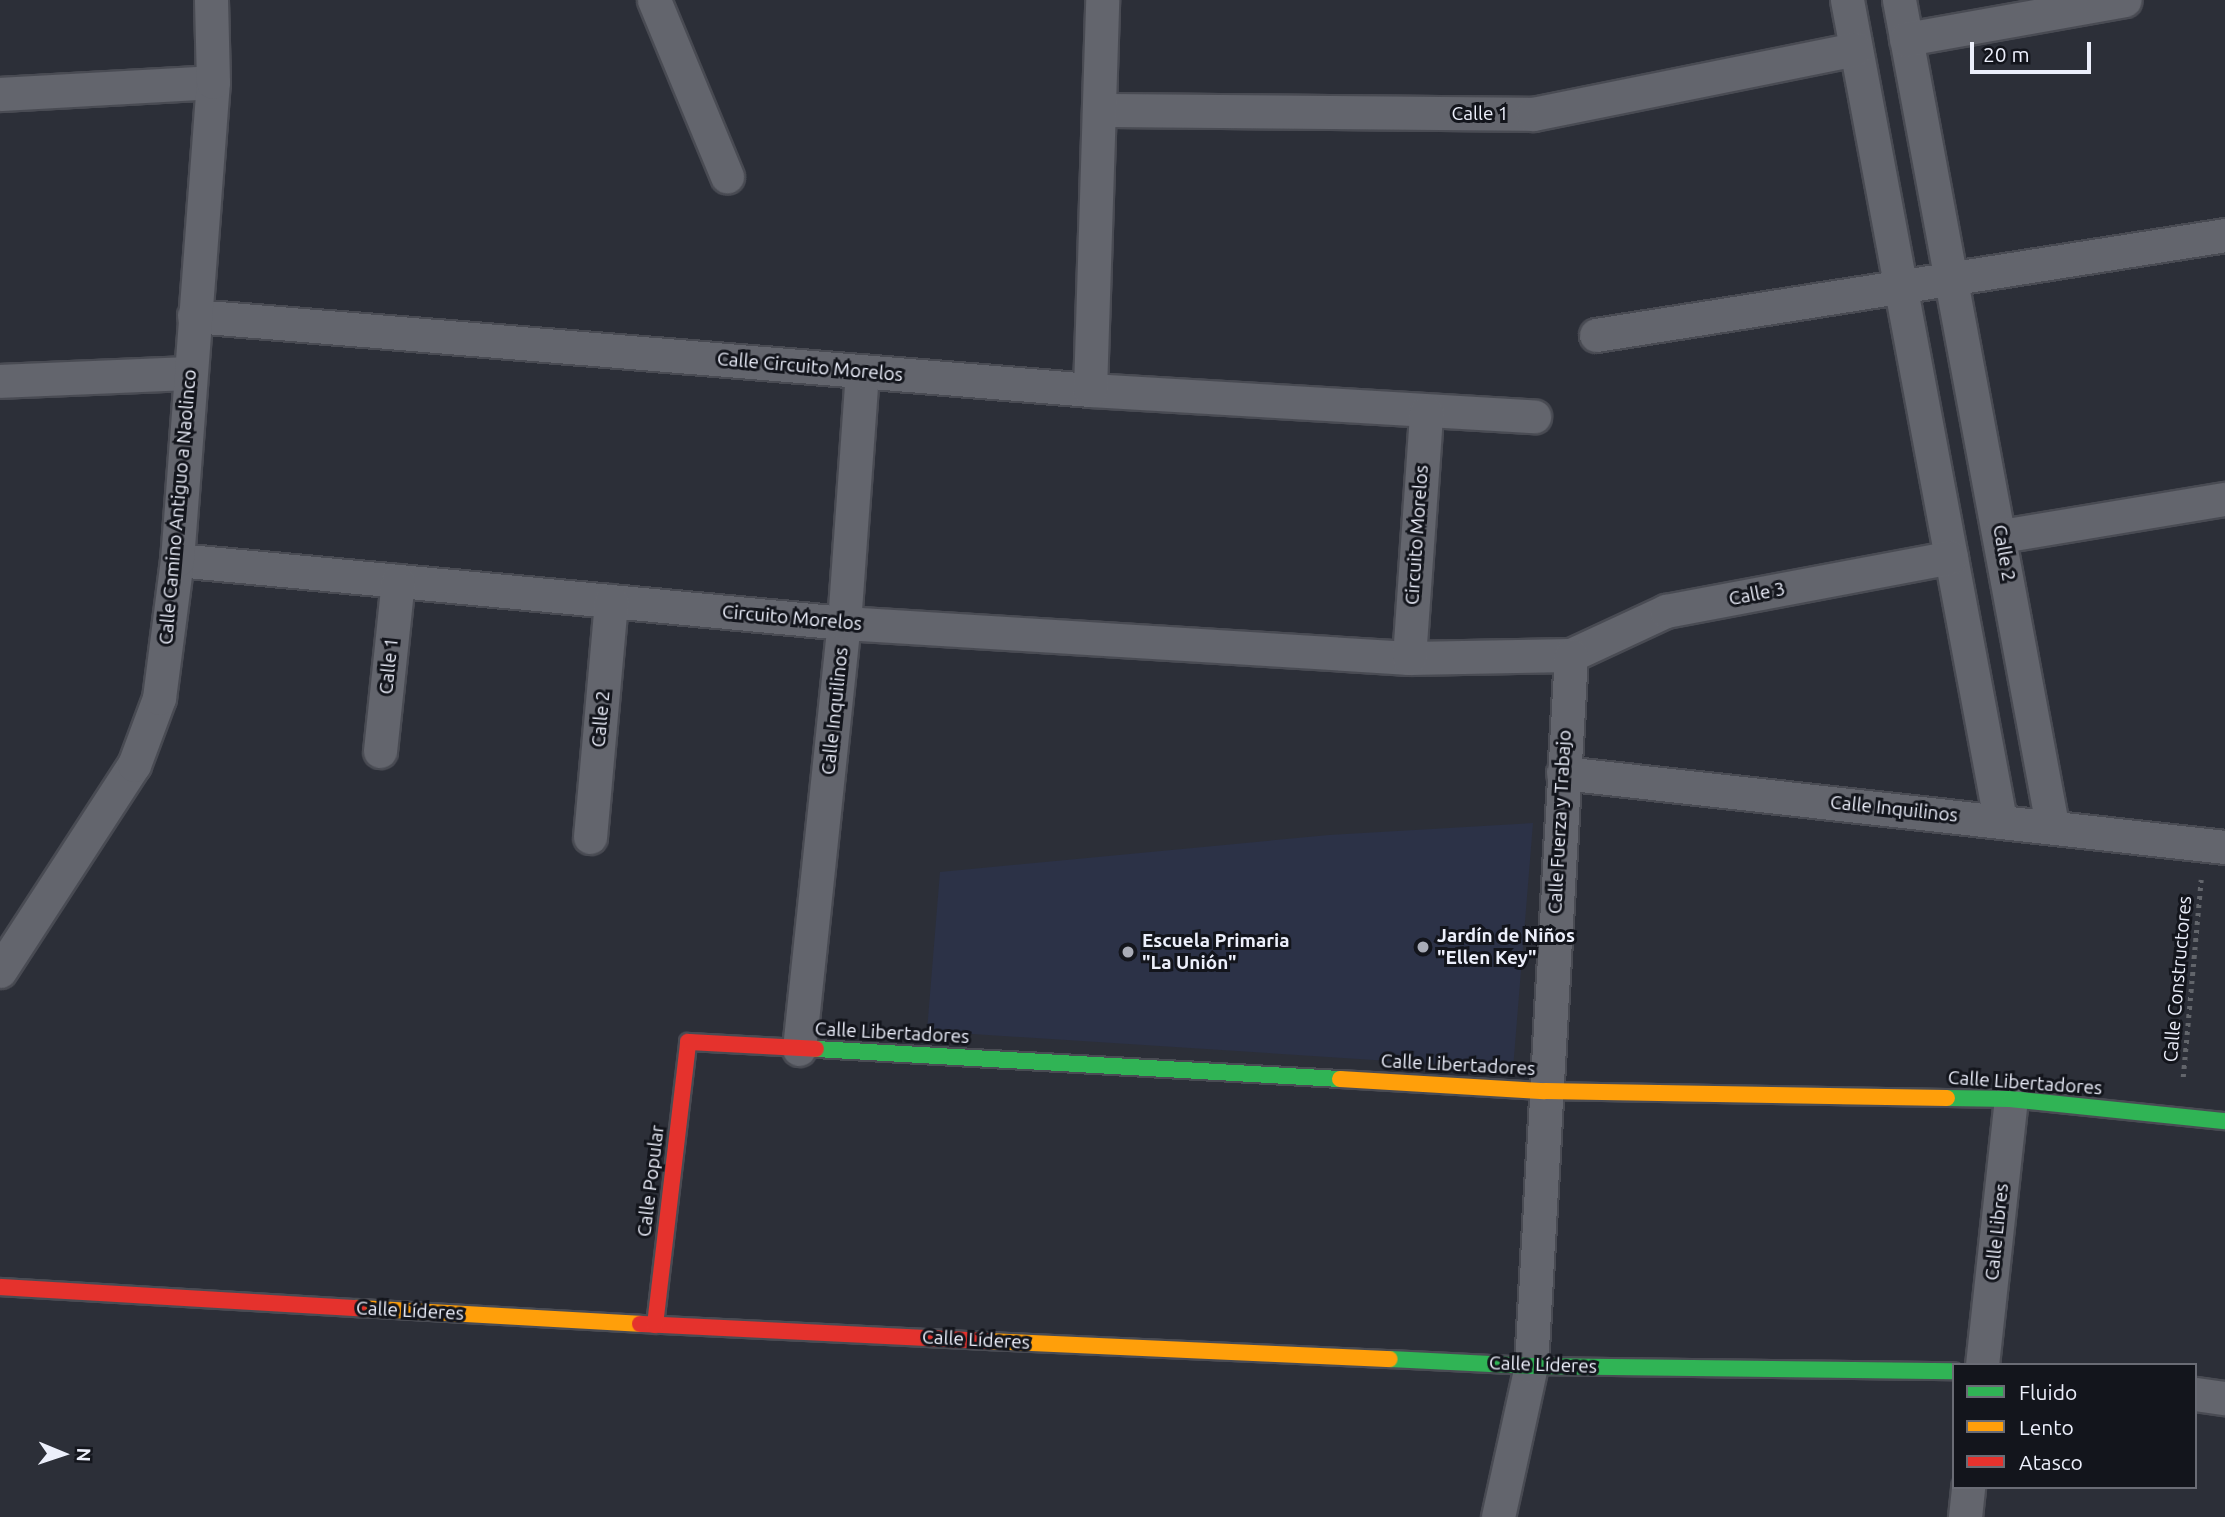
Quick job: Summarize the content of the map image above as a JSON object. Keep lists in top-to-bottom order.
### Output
{
  "streets": {
    "street": [
      "Calle 1",
      "Calle Circuito Morelos",
      "Calle Camino Antiguo a Naolinco",
      "Circuito Morelos",
      "Calle 2",
      "Calle 3",
      "Calle Inquilinos",
      "Calle Fuerza y Trabajo",
      "Calle Libertadores",
      "Calle Popular",
      "Calle Libres",
      "Calle Líderes"
    ],
    "path": ["Calle Constructores"]
  },
  "crossings": [
    ["Calle 1", "Circuito Morelos"],
    ["Calle Circuito Morelos", "Calle Camino Antiguo a Naolinco"],
    ["Calle Circuito Morelos", "Circuito Morelos"],
    ["Calle Circuito Morelos", "Calle Inquilinos"],
    ["Calle Camino Antiguo a Naolinco", "Circuito Morelos"],
    ["Circuito Morelos", "Calle 2"],
    ["Circuito Morelos", "Calle 3"],
    ["Circuito Morelos", "Calle Inquilinos"],
    ["Circuito Morelos", "Calle Fuerza y Trabajo"],
    ["Calle 2", "Calle Inquilinos"],
    ["Calle 3", "Calle Fuerza y Trabajo"],
    ["Calle Inquilinos", "Calle Fuerza y Trabajo"],
    ["Calle Inquilinos", "Calle Constructores"],
    ["Calle Inquilinos", "Calle Libertadores"],
    ["Calle Fuerza y Trabajo", "Calle Libertadores"],
    ["Calle Fuerza y Trabajo", "Calle Líderes"],
    ["Calle Constructores", "Calle Libertadores"],
    ["Calle Libertadores", "Calle Popular"],
    ["Calle Libertadores", "Calle Libres"],
    ["Calle Popular", "Calle Líderes"]
  ],
  "places": ["Jardín de Niños \"Ellen Key\"", "Escuela Primaria \"La Unión\""],
  "legend": ["Fluido", "Lento", "Atasco"],
  "scale_bar": "20 m",
  "north": "right"
}
